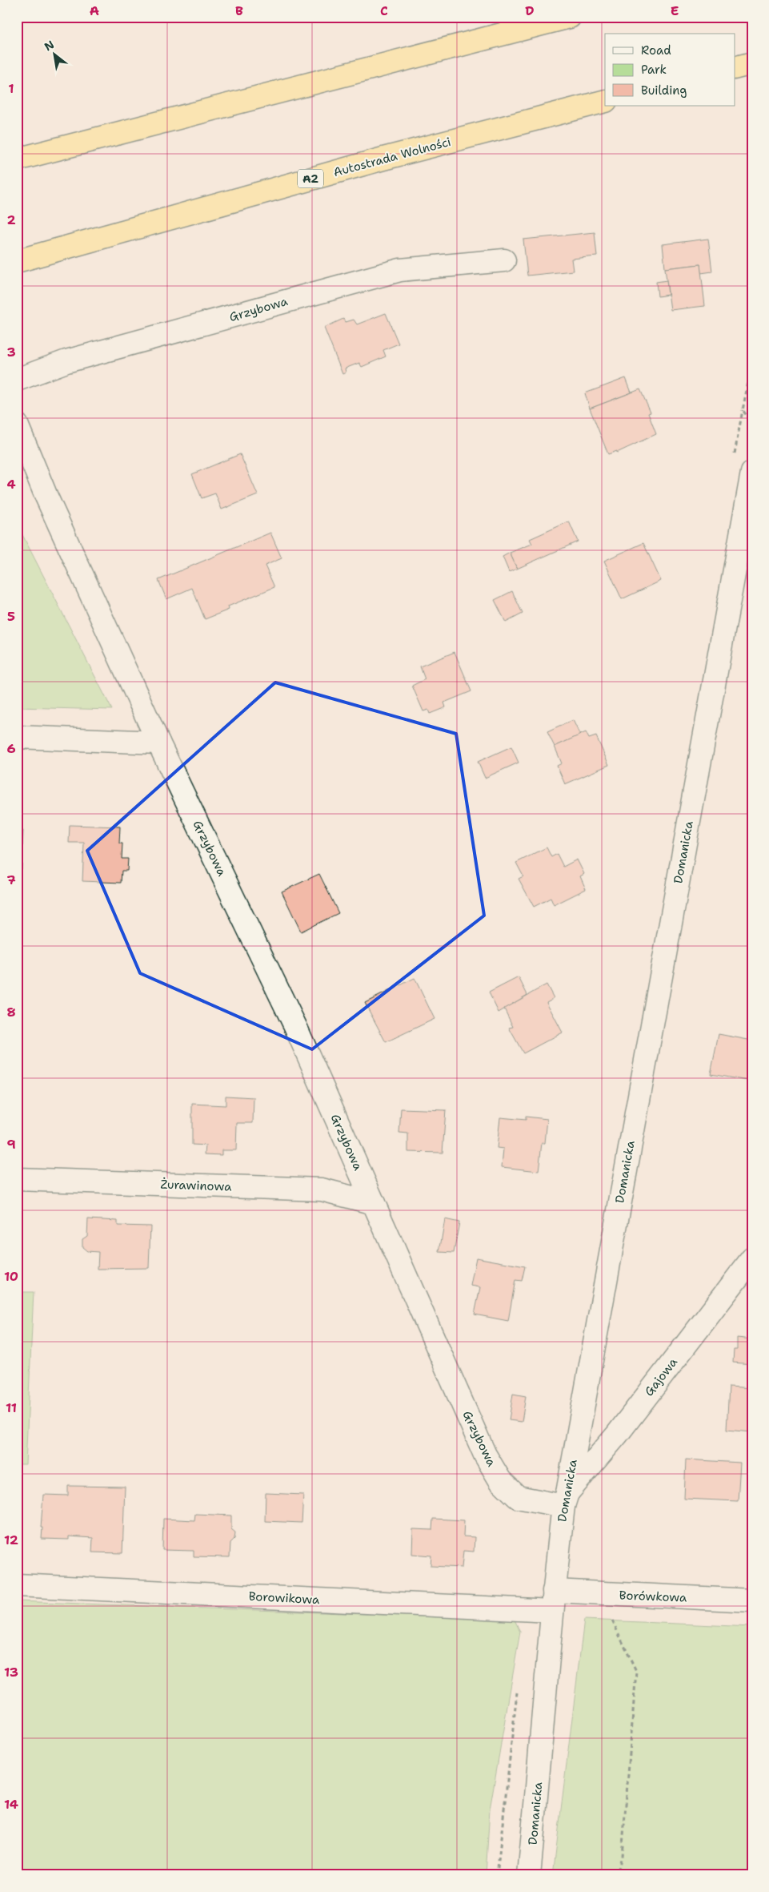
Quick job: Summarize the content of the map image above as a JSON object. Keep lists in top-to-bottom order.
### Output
{
  "streets": {
    "highway": ["Autostrada Wolności", "A2"],
    "street": [
      "Grzybowa",
      "Domanicka",
      "Żurawinowa",
      "Gajowa",
      "Borówkowa",
      "Borowikowa"
    ]
  },
  "crossings": [
    ["Grzybowa", "Domanicka"],
    ["Grzybowa", "Żurawinowa"],
    ["Grzybowa", "Gajowa"],
    ["Domanicka", "Gajowa"],
    ["Domanicka", "Borówkowa"],
    ["Domanicka", "Borowikowa"],
    ["Borówkowa", "Borowikowa"]
  ],
  "legend": ["Road", "Park", "Building"],
  "north": "top left",
  "grid": {
    "columns": [
      "A",
      "B",
      "C",
      "D",
      "E"
    ],
    "rows": [
      "1",
      "2",
      "3",
      "4",
      "5",
      "6",
      "7",
      "8",
      "9",
      "10",
      "11",
      "12",
      "13",
      "14"
    ]
  }
}
